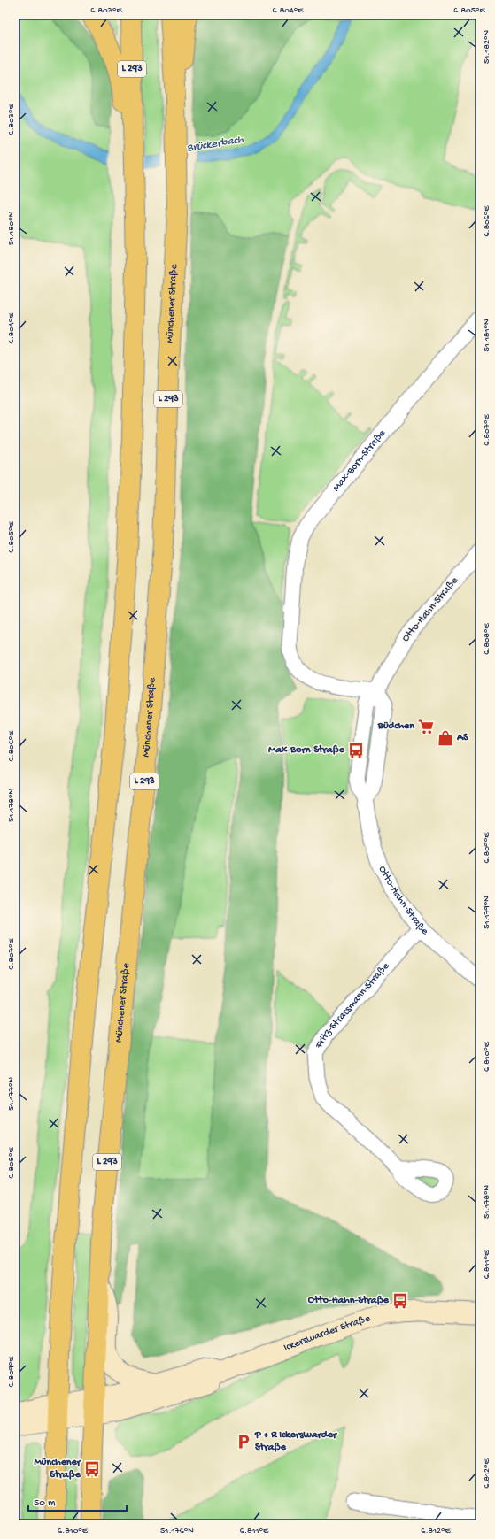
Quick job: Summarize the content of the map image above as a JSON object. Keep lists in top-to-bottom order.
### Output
{
  "streets": {
    "main road": ["L 293", "Münchener Straße", "Ickerswarder Straße"],
    "street": ["Max-Born-Straße", "Otto-Hahn-Straße", "Fritz-Strassmann-Straße"]
  },
  "crossings": [
    ["L 293", "Ickerswarder Straße"],
    ["Münchener Straße", "Ickerswarder Straße"],
    ["Max-Born-Straße", "Otto-Hahn-Straße"],
    ["Otto-Hahn-Straße", "Fritz-Strassmann-Straße"]
  ],
  "water": ["Brückerbach"],
  "places": {
    "supermarket": ["Büdchen"],
    "shop": ["AS"],
    "bus stop": ["Max-Born-Straße", "Otto-Hahn-Straße", "Münchener Straße"],
    "parking": ["P + R Ickerswarder Straße"]
  },
  "scale_bar": "50 m",
  "coordinates": [
    "6.803°E",
    "6.804°E",
    "6.805°E",
    "51.182°N",
    "6.806°E",
    "51.180°N",
    "51.181°N",
    "6.807°E",
    "6.808°E",
    "51.178°N",
    "6.809°E",
    "51.179°N",
    "6.810°E",
    "51.177°N",
    "6.811°E",
    "6.812°E",
    "51.176°N"
  ]
}
